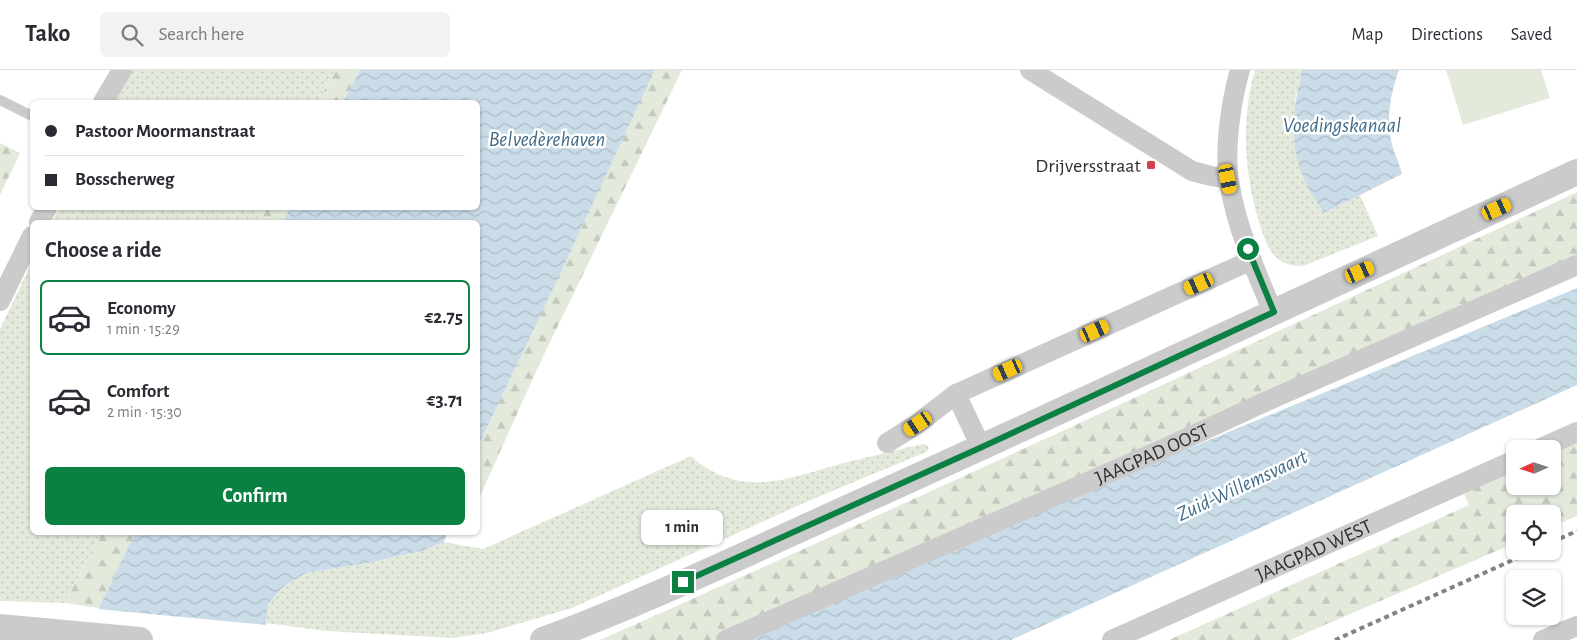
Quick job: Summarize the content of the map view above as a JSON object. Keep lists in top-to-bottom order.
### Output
{
  "streets": {
    "street": ["JAAGPAD OOST", "JAAGPAD WEST"]
  },
  "water": ["Voedingskanaal", "Belvedèrehaven", "Zuid-Willemsvaart"],
  "places": {
    "transit": ["Drijversstraat"]
  },
  "north": "left",
  "page": {
    "header": "Tako",
    "search": "Search here",
    "nav": ["Map", "Directions", "Saved"],
    "banner": ["Pastoor Moormanstraat", "Bosscherweg"],
    "heading": "Choose a ride",
    "list": [
      {
        "name": "Economy",
        "note": "1 min · 15:29",
        "value": "€2.75"
      },
      {
        "name": "Comfort",
        "note": "2 min · 15:30",
        "value": "€3.71"
      }
    ],
    "buttons": "Confirm",
    "bubble": "1 min"
  }
}
